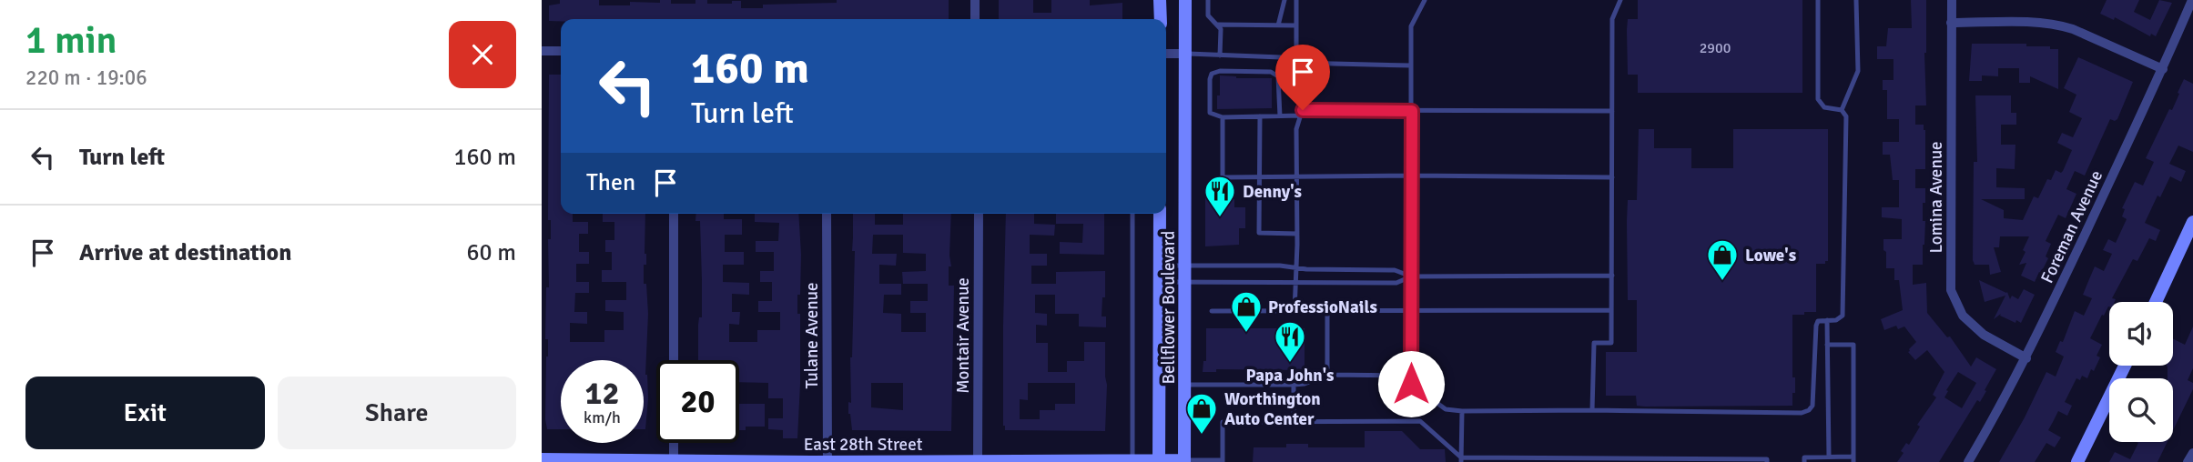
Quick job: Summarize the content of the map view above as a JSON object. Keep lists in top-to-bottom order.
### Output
{
  "streets": {
    "main road": ["Bellflower Boulevard", "East 28th Street"],
    "street": [
      "Lomina Avenue",
      "Foreman Avenue",
      "Tulane Avenue",
      "Montair Avenue"
    ]
  },
  "crossings": [
    ["Lomina Avenue", "Foreman Avenue"],
    ["Bellflower Boulevard", "East 28th Street"],
    ["Tulane Avenue", "East 28th Street"],
    ["Montair Avenue", "East 28th Street"]
  ],
  "places": {
    "restaurant": ["Denny's", "Papa John's"],
    "shop": ["Lowe's", "ProfessioNails", "Worthington Auto Center"]
  },
  "house_numbers": ["2900"],
  "page": {
    "heading": ["1 min", "220 m · 19:06"],
    "turn": ["160 m", "Turn left"],
    "list": [
      {
        "name": "Turn left",
        "value": "160 m"
      },
      {
        "name": "Arrive at destination",
        "value": "60 m"
      }
    ],
    "then": "Then",
    "speed": "12 km/h",
    "limit": "20",
    "buttons": ["Exit", "Share"]
  }
}
